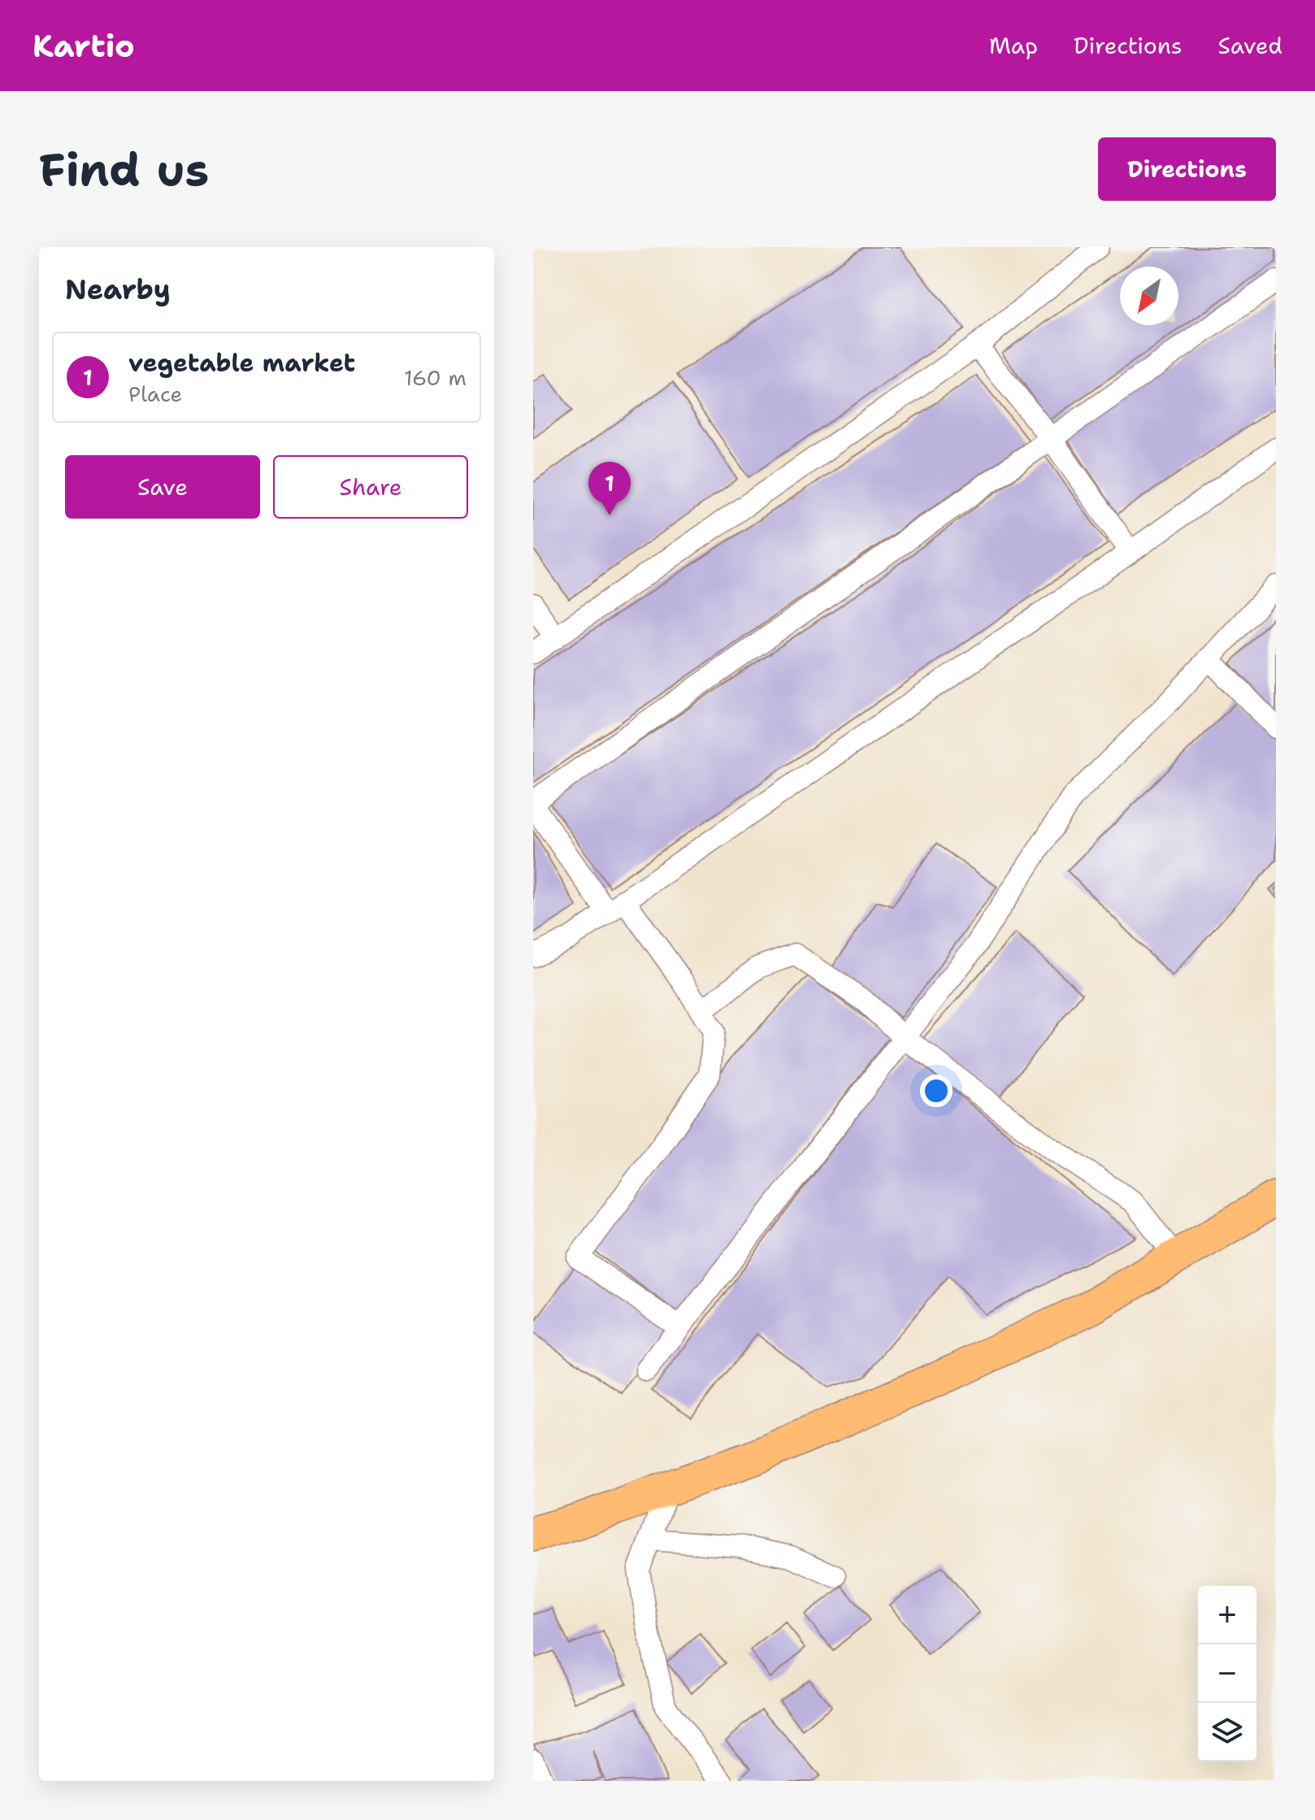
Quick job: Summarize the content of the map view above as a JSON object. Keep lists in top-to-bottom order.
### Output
{
  "north": "bottom left",
  "page": {
    "header": "Kartio",
    "nav": ["Map", "Directions", "Saved"],
    "buttons": [
      "Directions",
      ["Save", "Share"]
    ],
    "title": "Find us",
    "heading": "Nearby",
    "list": [
      {
        "mark": "1",
        "name": "vegetable market",
        "note": "Place",
        "value": "160 m"
      }
    ],
    "pins": "1",
    "map_buttons": ["+", "−"]
  }
}
